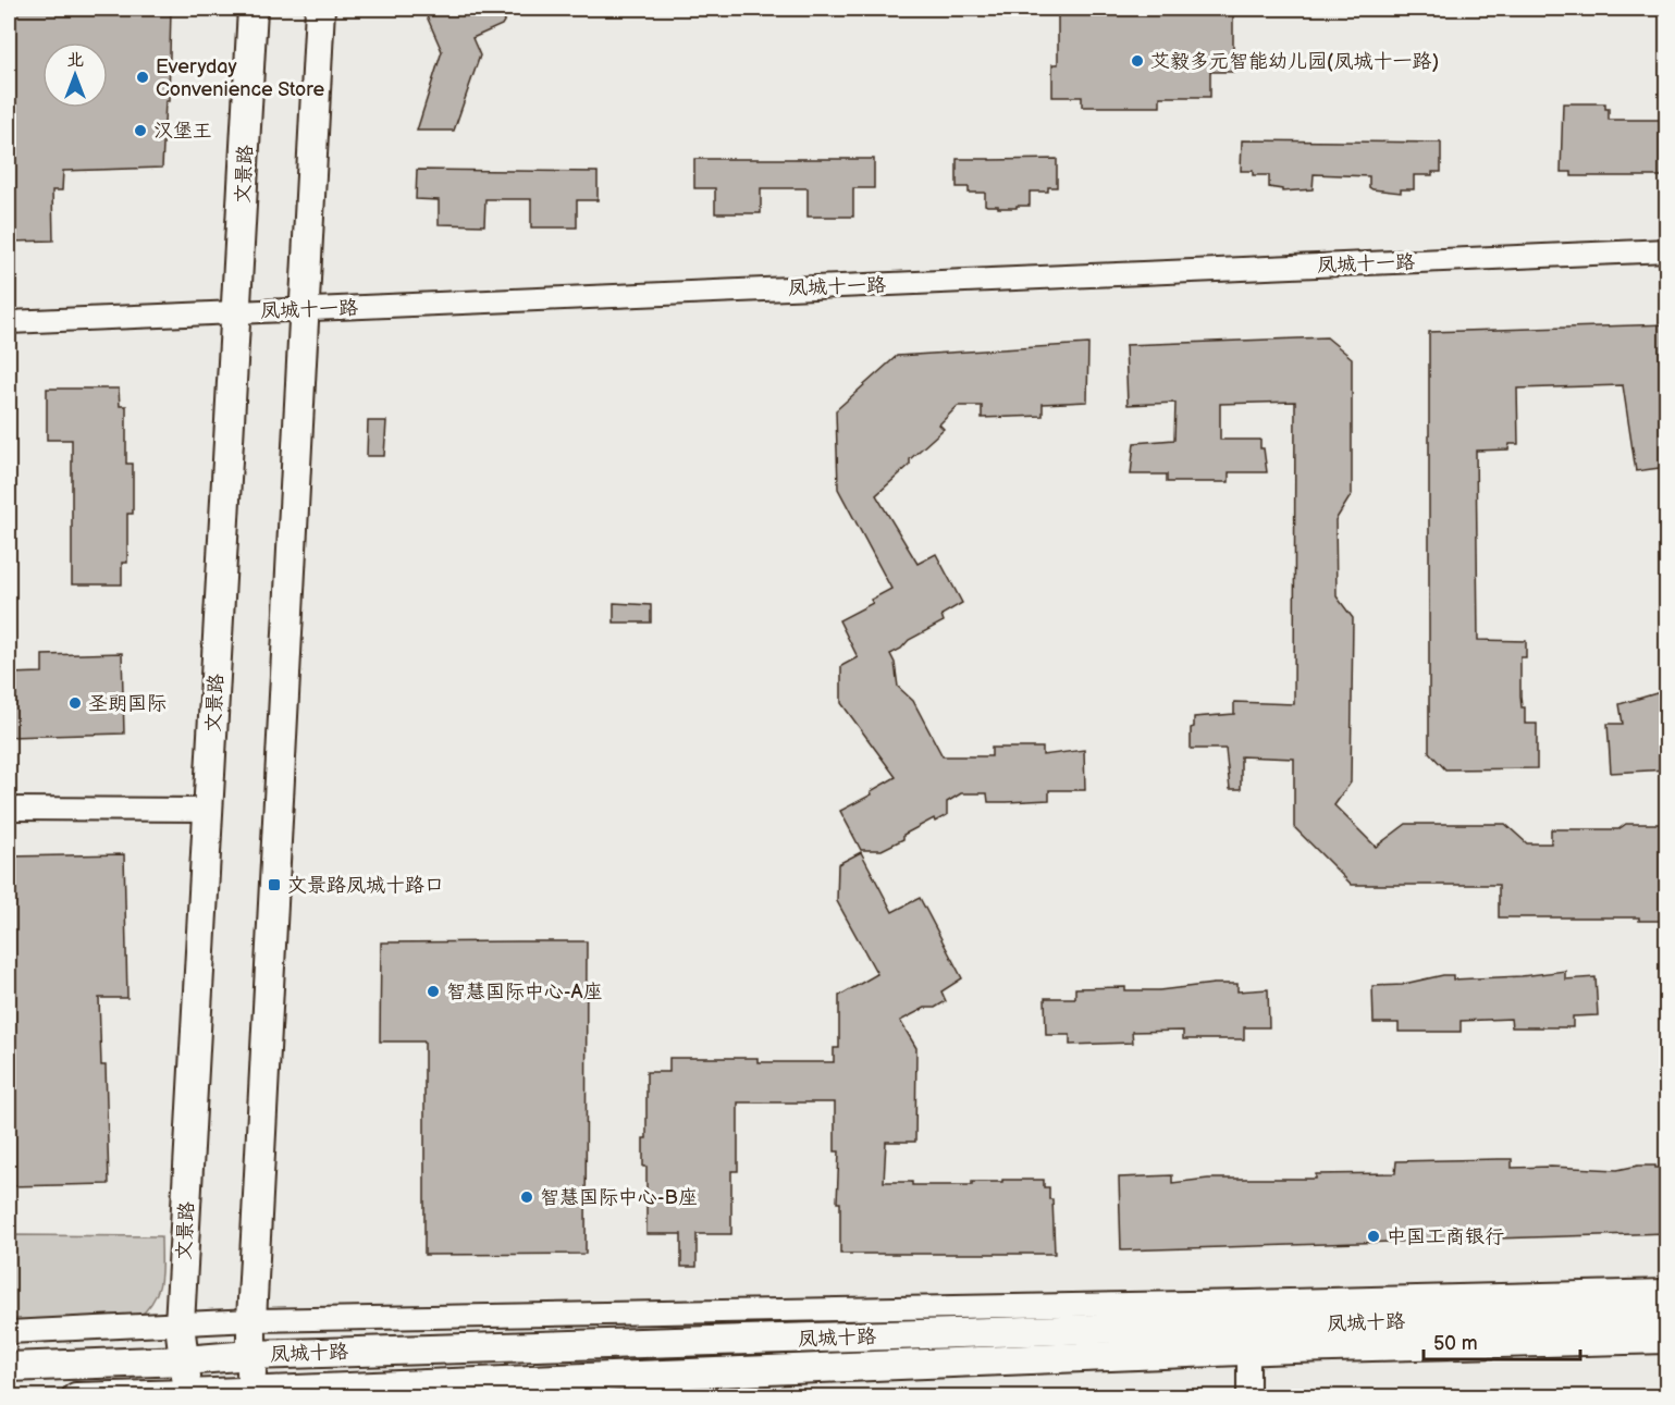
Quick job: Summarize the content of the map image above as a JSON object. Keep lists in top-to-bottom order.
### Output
{
  "streets": {
    "main road": ["文景路", "凤城十路"],
    "street": ["凤城十一路"]
  },
  "crossings": [
    ["文景路", "凤城十一路"],
    ["文景路", "凤城十路"]
  ],
  "places": {
    "other": [
      "艾毅多元智能幼儿园(凤城十一路)",
      "Everyday Convenience Store",
      "汉堡王",
      "圣朗国际",
      "智慧国际中心-A座",
      "智慧国际中心-B座",
      "中国工商银行"
    ],
    "transit": ["文景路凤城十路口"]
  },
  "scale_bar": "50 m",
  "north": "top"
}
